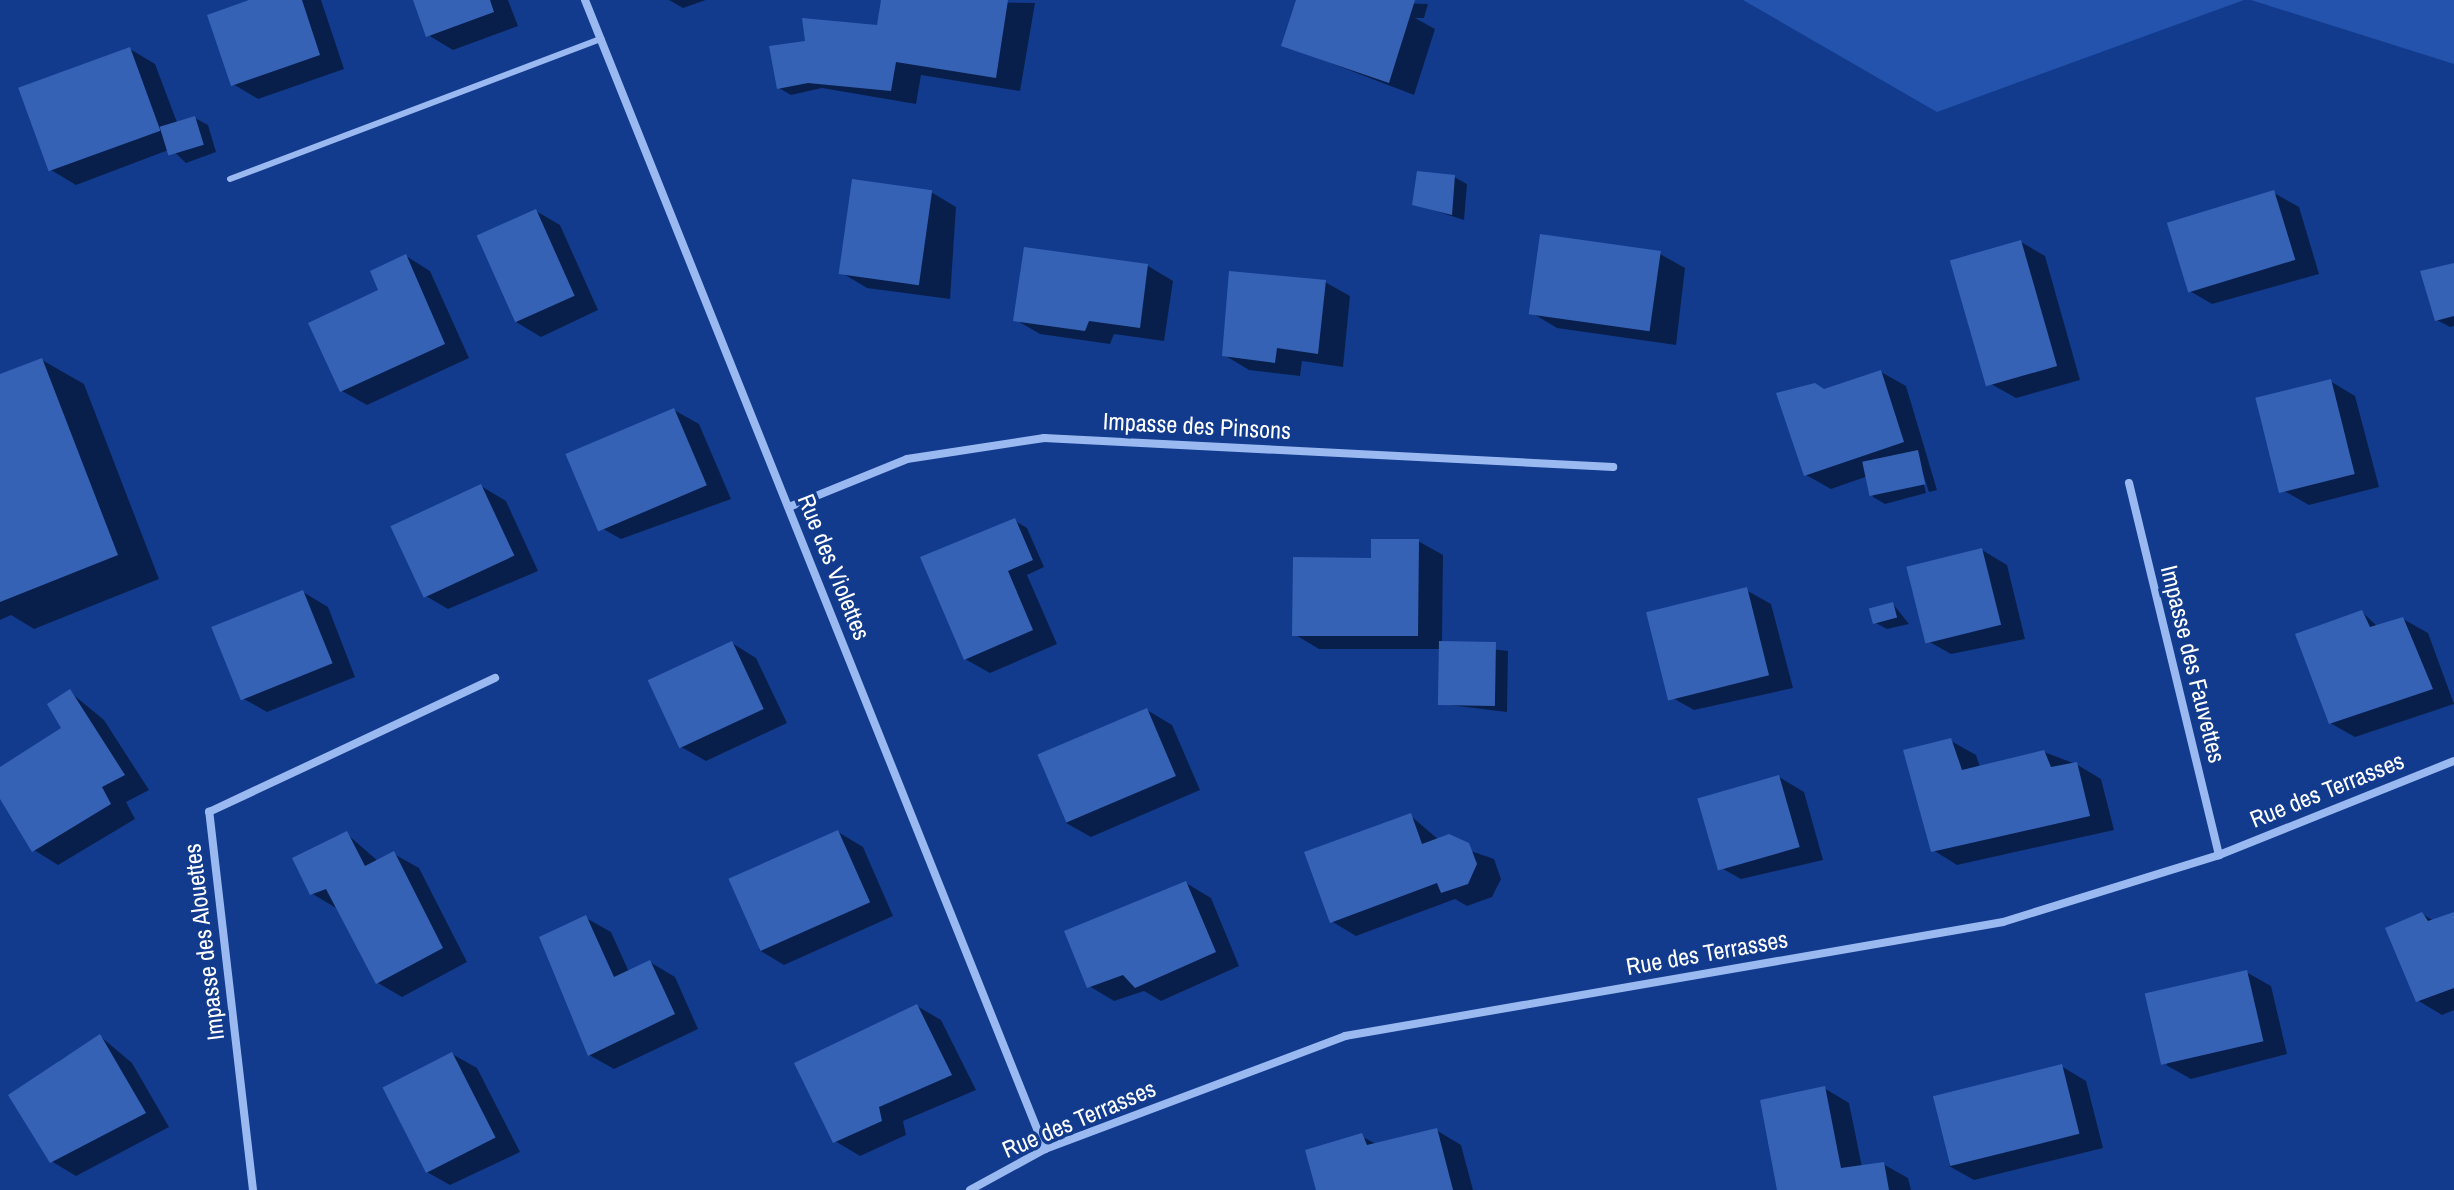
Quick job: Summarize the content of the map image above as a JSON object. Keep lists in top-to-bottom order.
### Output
{
  "streets": {
    "street": [
      "Impasse des Pinsons",
      "Rue des Violettes",
      "Impasse des Fauvettes",
      "Rue des Terrasses",
      "Impasse des Alouettes"
    ]
  },
  "crossings": [
    ["Impasse des Pinsons", "Rue des Violettes"],
    ["Rue des Violettes", "Rue des Terrasses"],
    ["Impasse des Fauvettes", "Rue des Terrasses"]
  ]
}
